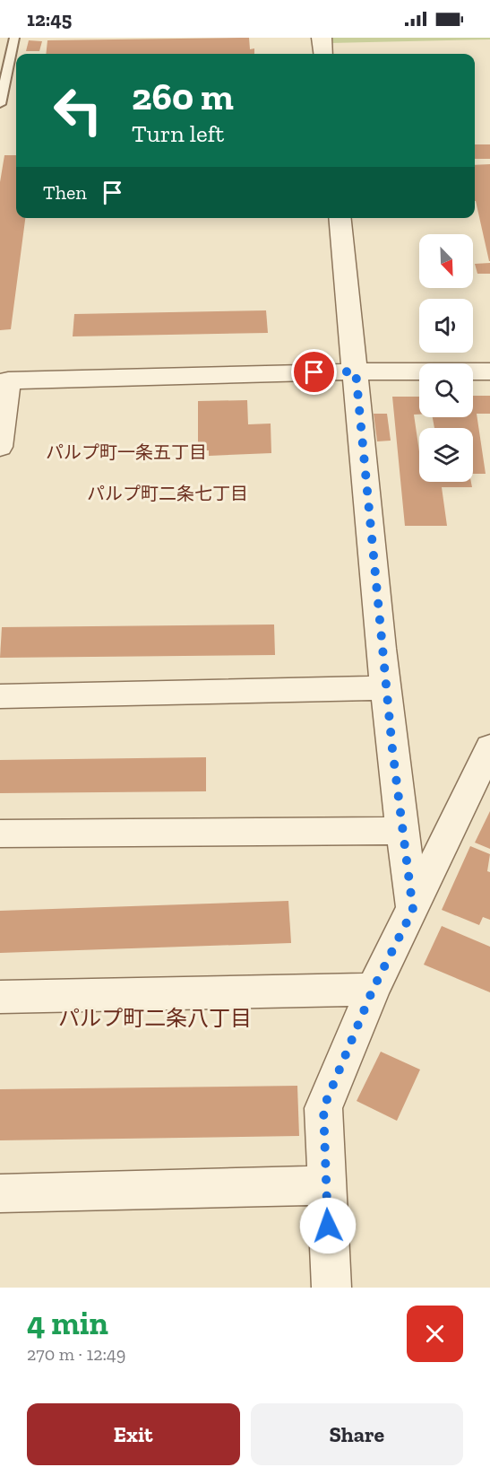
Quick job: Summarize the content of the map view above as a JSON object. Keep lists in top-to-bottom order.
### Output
{
  "districts": ["パルプ町一条五丁目", "パルプ町二条七丁目", "パルプ町二条八丁目"],
  "north": "bottom right",
  "page": {
    "status": "12:45",
    "turn": ["260 m", "Turn left"],
    "then": "Then",
    "heading": ["4 min", "270 m · 12:49"],
    "buttons": ["Exit", "Share"]
  }
}
